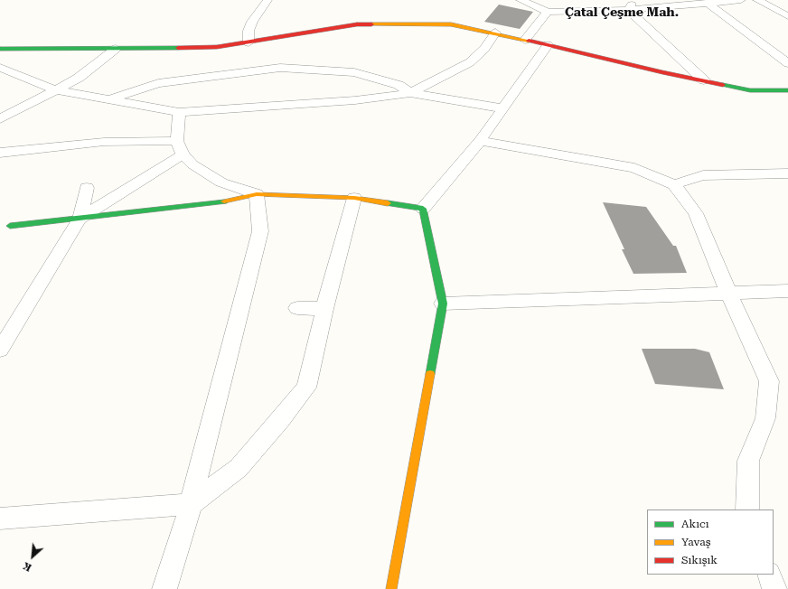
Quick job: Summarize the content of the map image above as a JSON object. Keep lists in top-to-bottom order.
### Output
{
  "districts": ["Çatal Çeşme Mah."],
  "legend": ["Akıcı", "Yavaş", "Sıkışık"],
  "north": "bottom left"
}
